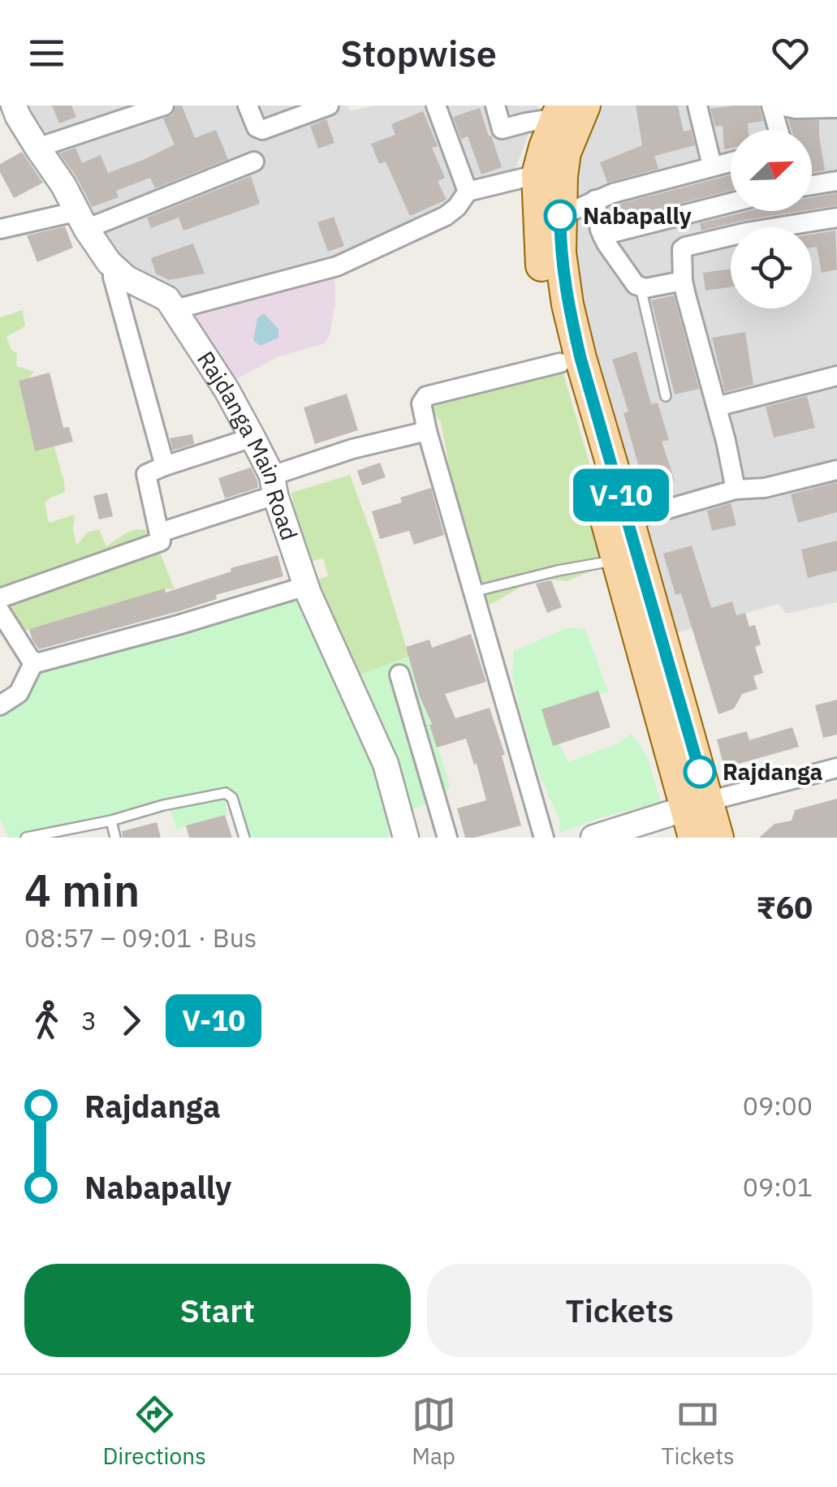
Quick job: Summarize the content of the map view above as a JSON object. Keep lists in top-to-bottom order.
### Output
{
  "streets": {
    "street": ["Rajdanga Main Road"]
  },
  "places": ["Nabapally", "Rajdanga"],
  "lines": ["bus line V-10"],
  "north": "top right",
  "page": {
    "header": "Stopwise",
    "on_map": "V-10",
    "heading": ["4 min", "08:57 – 09:01 · Bus", "₹60"],
    "legs": ["3", "V-10"],
    "list": [
      {
        "name": "Rajdanga",
        "value": "09:00"
      },
      {
        "name": "Nabapally",
        "value": "09:01"
      }
    ],
    "buttons": ["Start", "Tickets"],
    "tabs": ["Directions", "Map", "Tickets"]
  }
}
